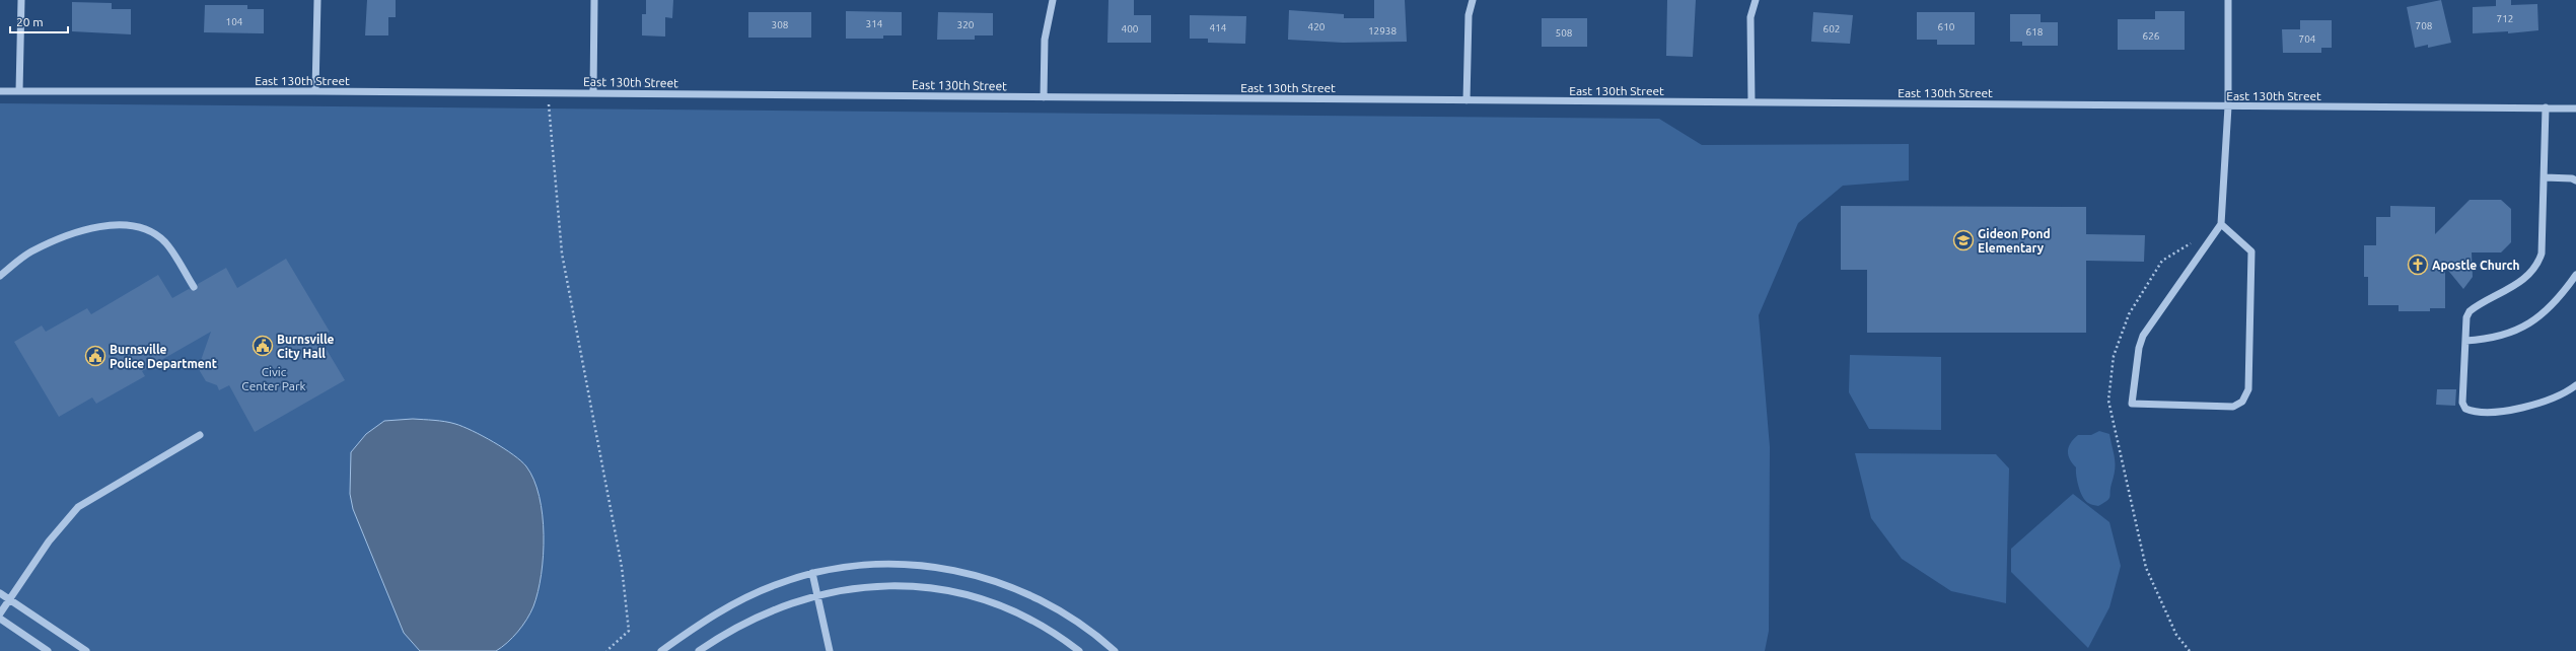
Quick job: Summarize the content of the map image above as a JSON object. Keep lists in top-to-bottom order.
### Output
{
  "streets": {
    "street": ["East 130th Street"]
  },
  "parks": ["Civic Center Park"],
  "places": {
    "school or university": ["Gideon Pond Elementary"],
    "church": ["Apostle Church"],
    "public building": ["Burnsville City Hall", "Burnsville Police Department"]
  },
  "house_numbers": [
    "712",
    "104",
    "314",
    "308",
    "320",
    "708",
    "420",
    "610",
    "414",
    "400",
    "602",
    "12938",
    "618",
    "508",
    "626",
    "704"
  ],
  "scale_bar": "20 m"
}
